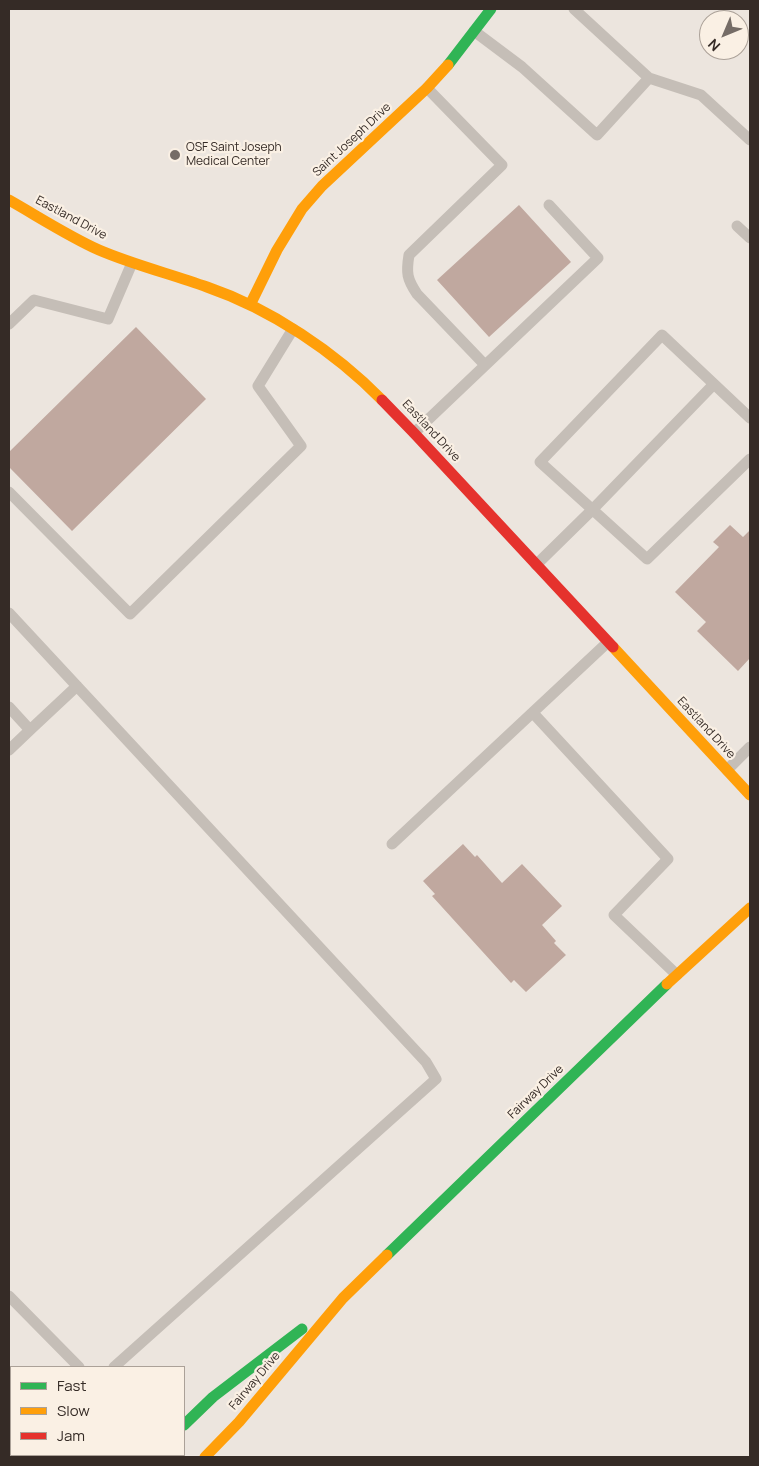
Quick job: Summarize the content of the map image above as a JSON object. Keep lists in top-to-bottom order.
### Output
{
  "streets": {
    "main road": ["Saint Joseph Drive", "Eastland Drive", "Fairway Drive"]
  },
  "crossings": [
    ["Saint Joseph Drive", "Eastland Drive"]
  ],
  "places": ["OSF Saint Joseph Medical Center"],
  "legend": ["Fast", "Slow", "Jam"],
  "north": "bottom left"
}
